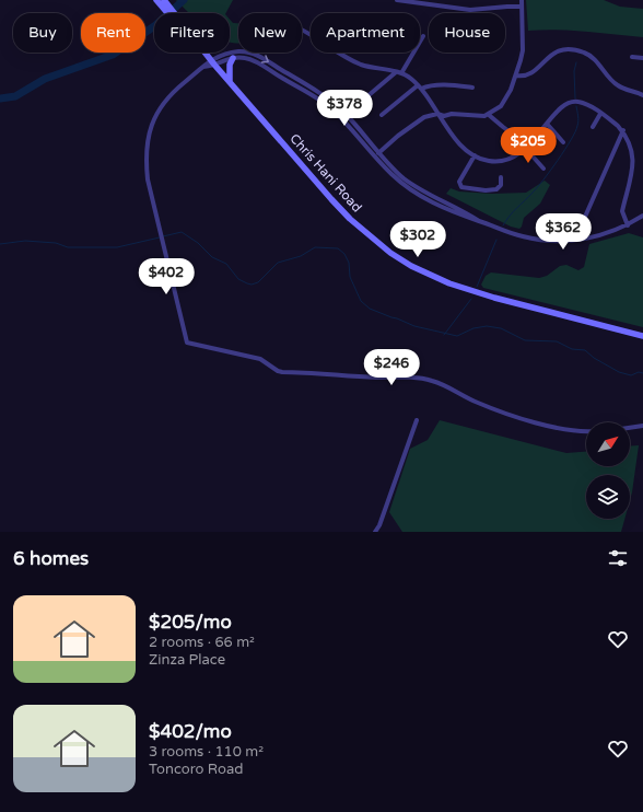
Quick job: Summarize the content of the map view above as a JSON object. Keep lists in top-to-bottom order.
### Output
{
  "streets": {
    "main road": ["Chris Hani Road"]
  },
  "north": "top right",
  "page": {
    "chip": [
      "Buy",
      "Rent",
      "Filters",
      "New",
      "Apartment",
      "House"
    ],
    "price": [
      "$378",
      "$205",
      "$362",
      "$302",
      "$402",
      "$246"
    ],
    "heading": "6 homes",
    "list": [
      {
        "name": "$205/mo",
        "note": "2 rooms · 66 m² · Zinza Place"
      },
      {
        "name": "$402/mo",
        "note": "3 rooms · 110 m² · Toncoro Road"
      }
    ]
  }
}
